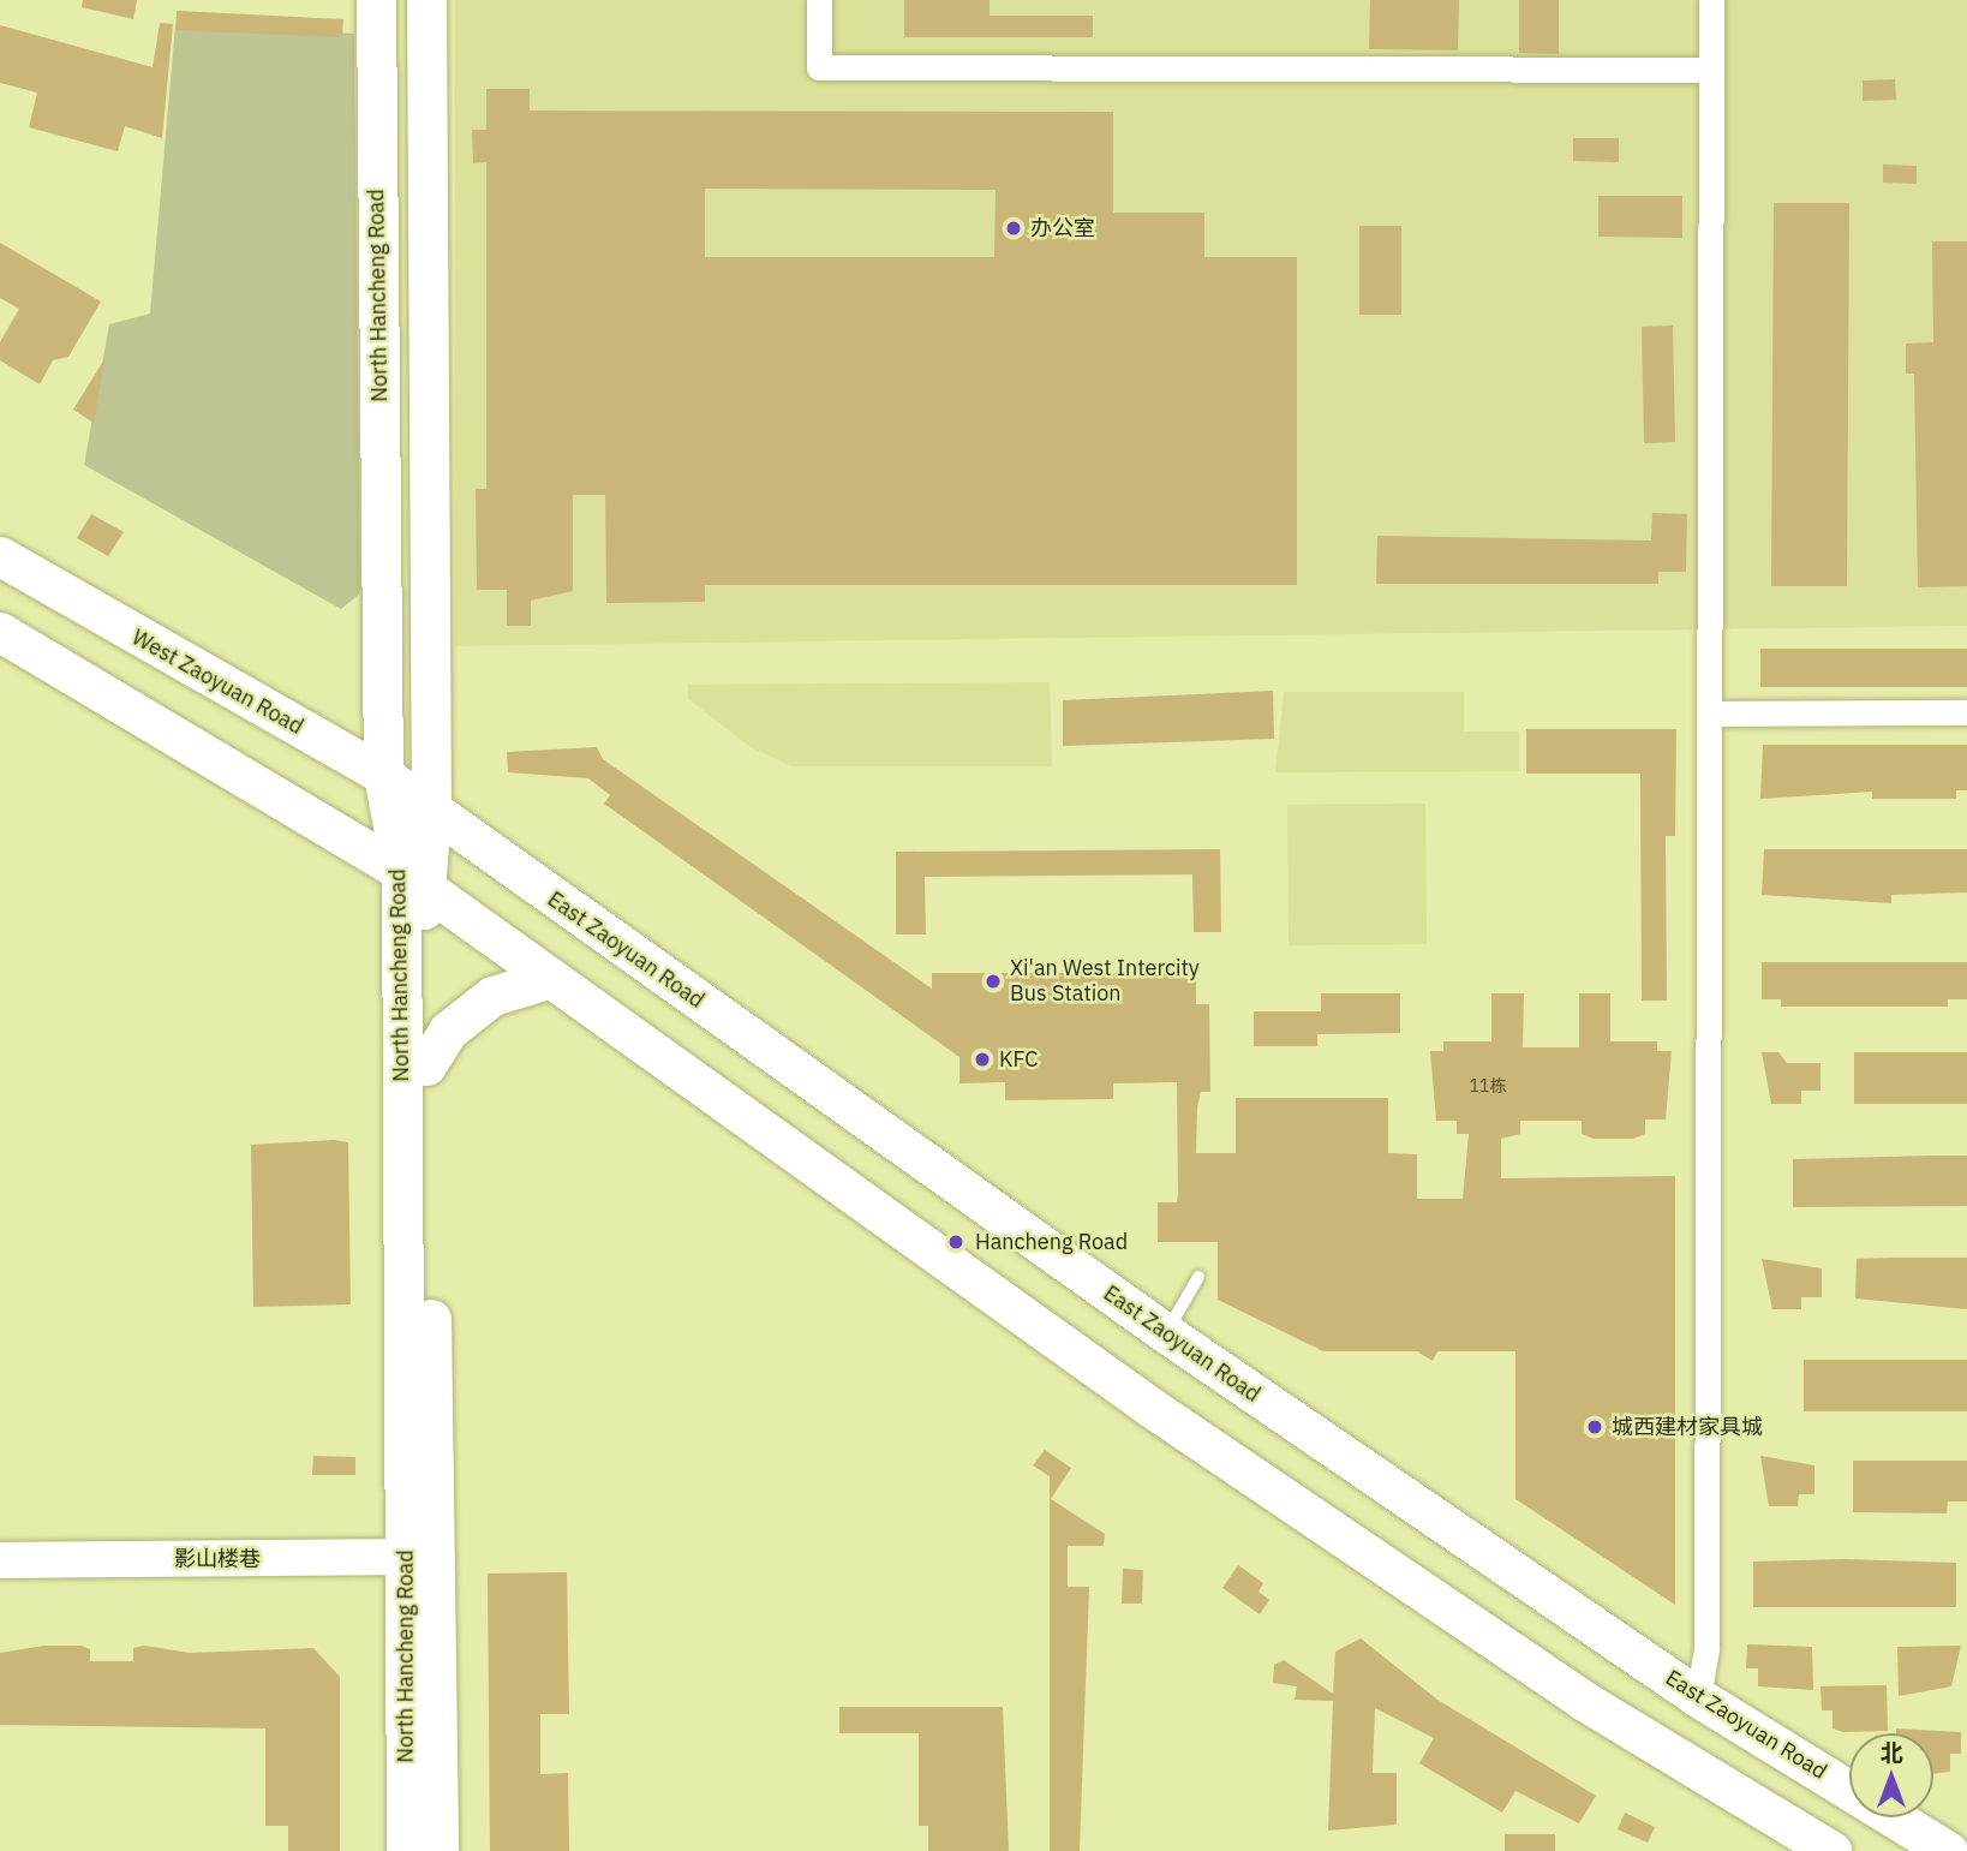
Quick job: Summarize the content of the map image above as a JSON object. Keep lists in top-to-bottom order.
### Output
{
  "streets": {
    "main road": ["North Hancheng Road", "West Zaoyuan Road", "East Zaoyuan Road"],
    "street": ["影山楼巷"]
  },
  "crossings": [
    ["North Hancheng Road", "West Zaoyuan Road"],
    ["North Hancheng Road", "影山楼巷"],
    ["West Zaoyuan Road", "East Zaoyuan Road"]
  ],
  "places": [
    "办公室",
    "Xi'an West Intercity Bus Station",
    "KFC",
    "Hancheng Road",
    "城西建材家具城"
  ],
  "house_numbers": ["11栋"],
  "north": "top"
}
